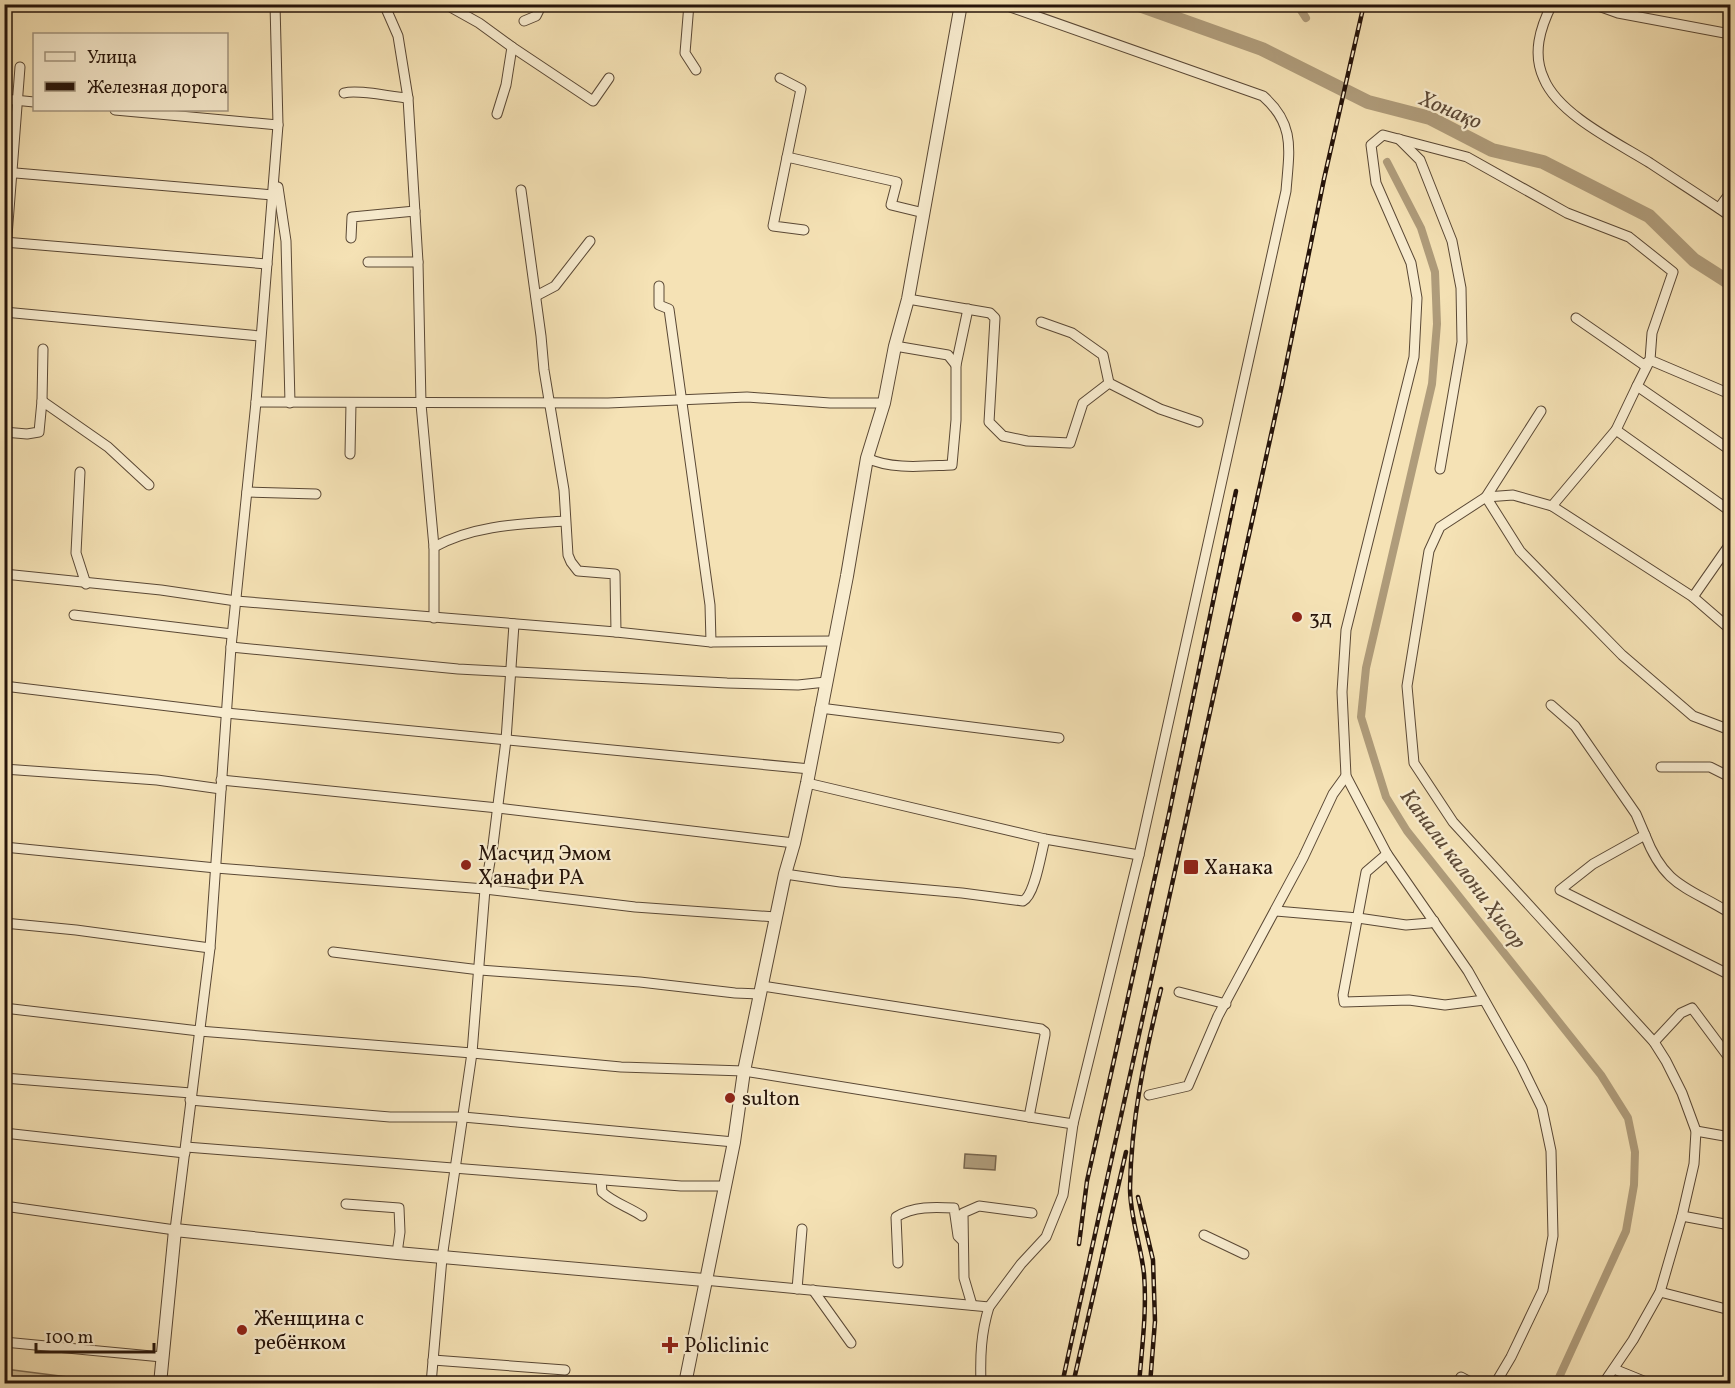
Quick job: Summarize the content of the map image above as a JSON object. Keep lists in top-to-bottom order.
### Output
{
  "water": ["Хонақо", "Канали калони Ҳисор"],
  "places": {
    "other": [
      "3д",
      "Масҷид Эмом Ҳанафи РА",
      "sulton",
      "Женщина с ребёнком"
    ],
    "transit": ["Ханака"],
    "health": ["Policlinic"]
  },
  "legend": ["Улица", "Железная дорога"],
  "scale_bar": "100 m"
}
